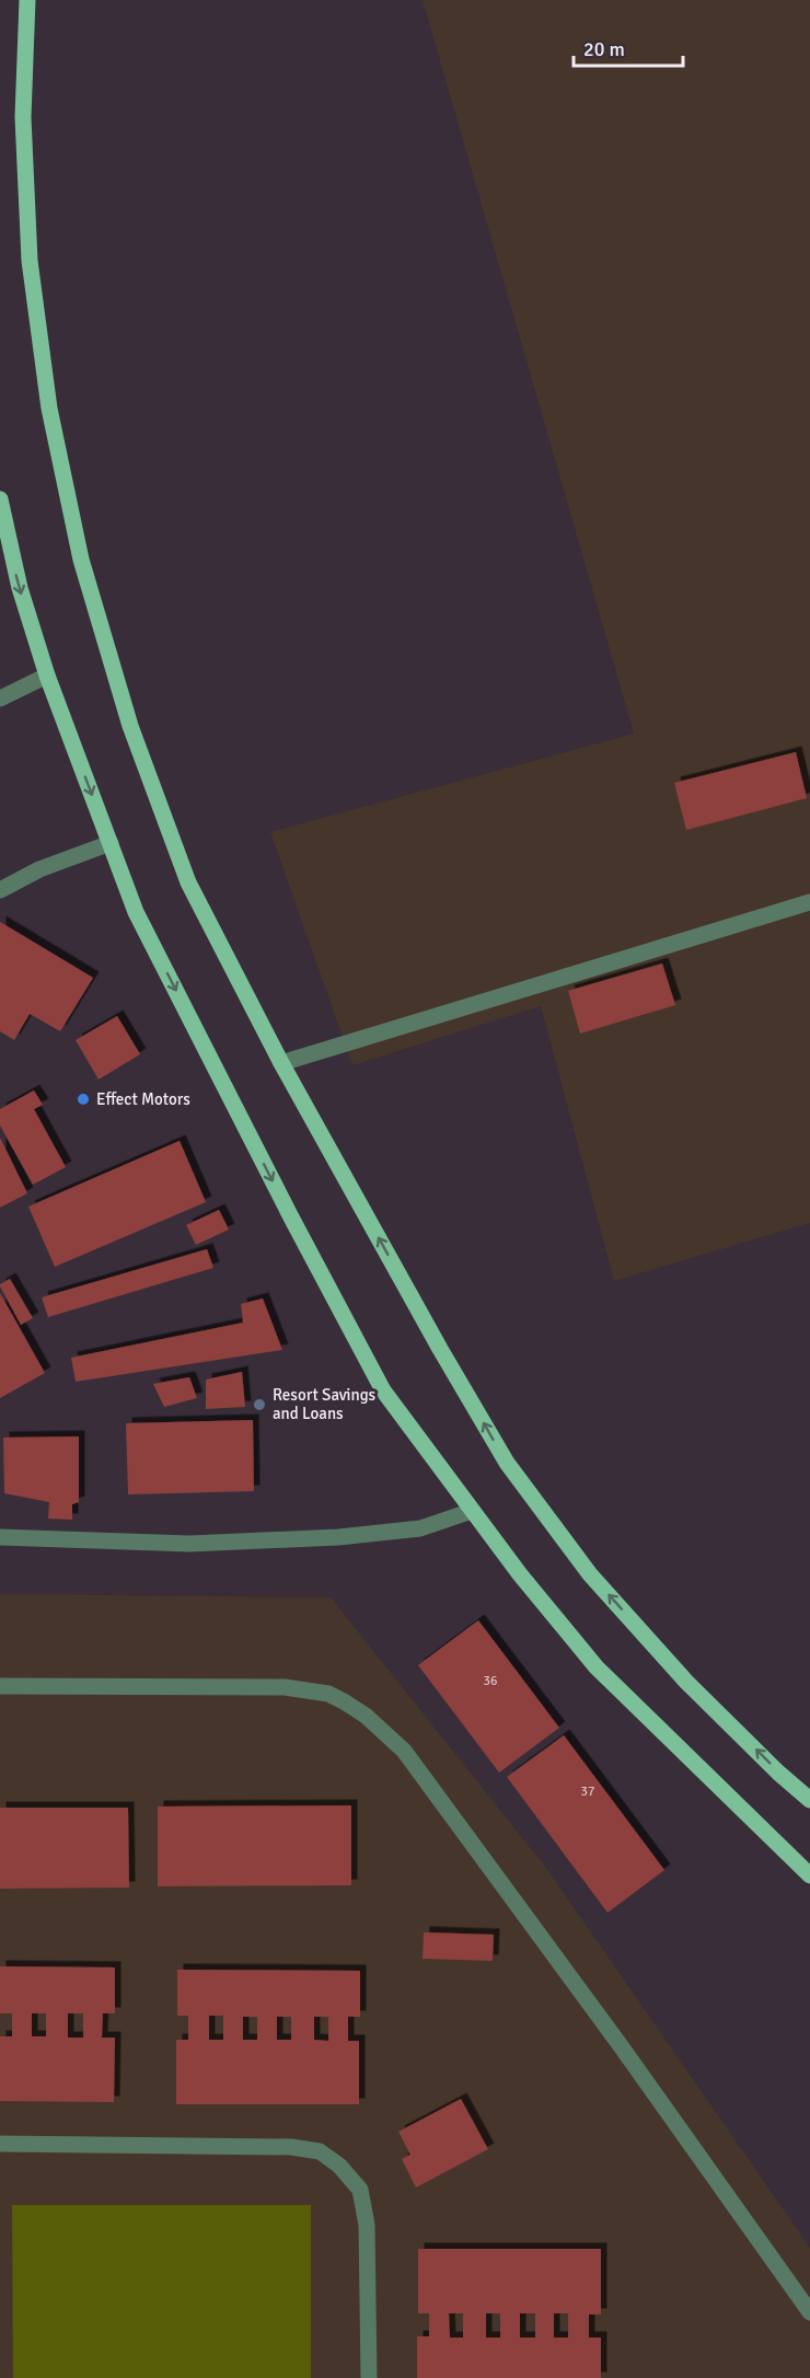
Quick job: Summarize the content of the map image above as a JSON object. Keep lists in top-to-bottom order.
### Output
{
  "places": ["Effect Motors", "Resort Savings and Loans"],
  "house_numbers": ["36", "37"],
  "scale_bar": "20 m"
}
